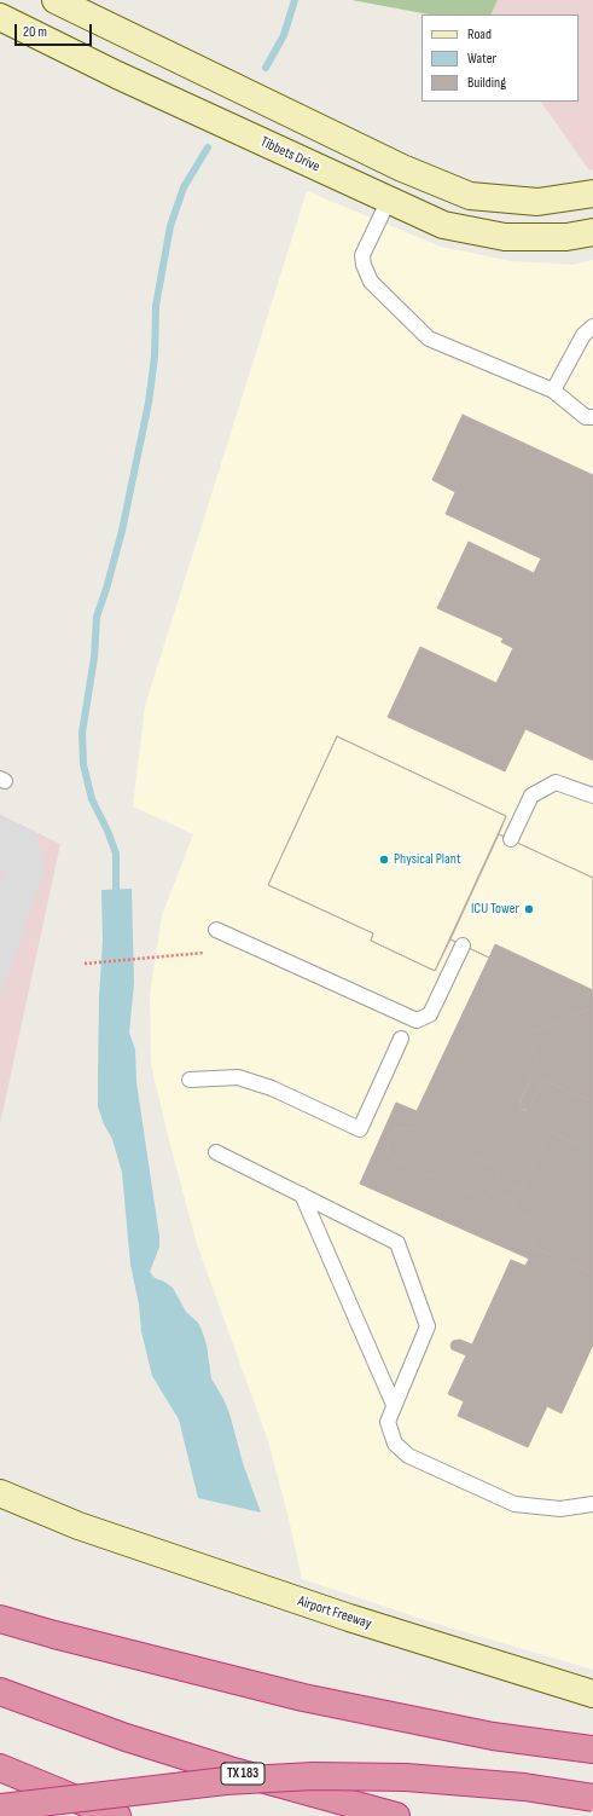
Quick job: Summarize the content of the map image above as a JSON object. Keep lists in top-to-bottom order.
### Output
{
  "streets": {
    "highway": ["TX 183"],
    "street": ["Tibbets Drive", "Airport Freeway"]
  },
  "places": ["Physical Plant", "ICU Tower"],
  "legend": ["Road", "Water", "Building"],
  "scale_bar": "20 m"
}
